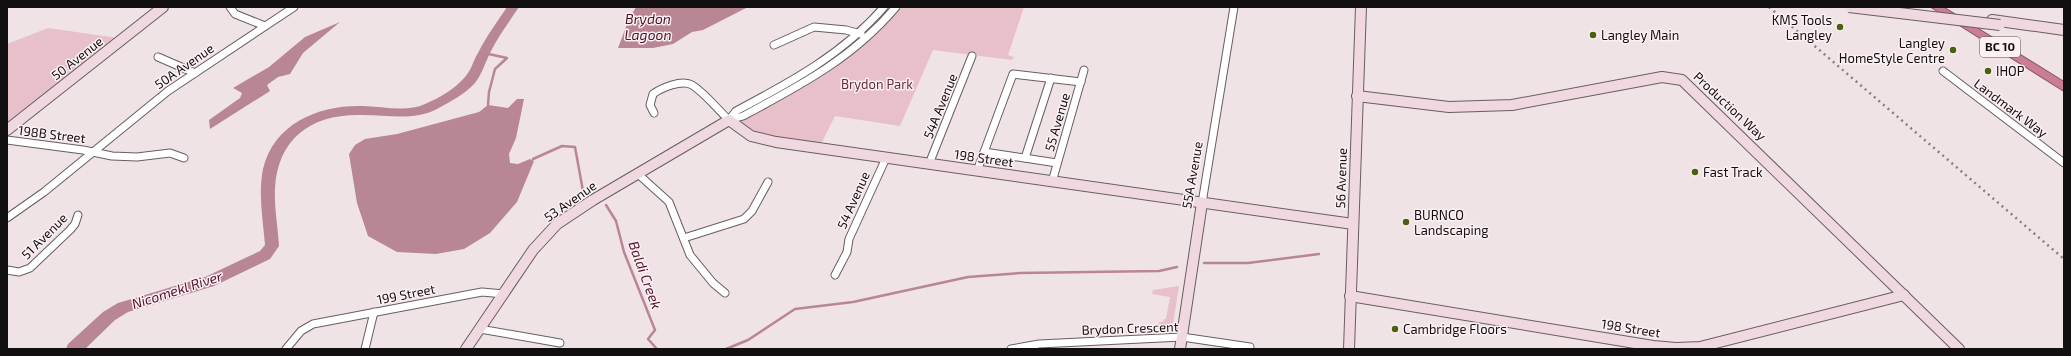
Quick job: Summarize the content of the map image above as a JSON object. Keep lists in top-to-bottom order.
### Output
{
  "streets": {
    "highway": ["BC 10"],
    "street": [
      "50 Avenue",
      "50A Avenue",
      "54A Avenue",
      "Production Way",
      "Landmark Way",
      "55 Avenue",
      "198B Street",
      "198 Street",
      "55A Avenue",
      "56 Avenue",
      "54 Avenue",
      "53 Avenue",
      "51 Avenue",
      "199 Street",
      "Brydon Crescent"
    ]
  },
  "crossings": [
    ["50A Avenue", "198B Street"],
    ["54A Avenue", "198 Street"],
    ["Production Way", "198 Street"],
    ["Production Way", "56 Avenue"],
    ["55 Avenue", "198 Street"],
    ["198 Street", "55A Avenue"],
    ["198 Street", "56 Avenue"],
    ["198 Street", "54 Avenue"],
    ["198 Street", "53 Avenue"],
    ["55A Avenue", "Brydon Crescent"],
    ["53 Avenue", "199 Street"]
  ],
  "water": ["Brydon Lagoon", "Baldi Creek", "Nicomekl River"],
  "parks": ["Brydon Park"],
  "places": [
    "KMS Tools Langley",
    "Langley Main",
    "Langley HomeStyle Centre",
    "IHOP",
    "Fast Track",
    "BURNCO Landscaping",
    "Cambridge Floors"
  ]
}
